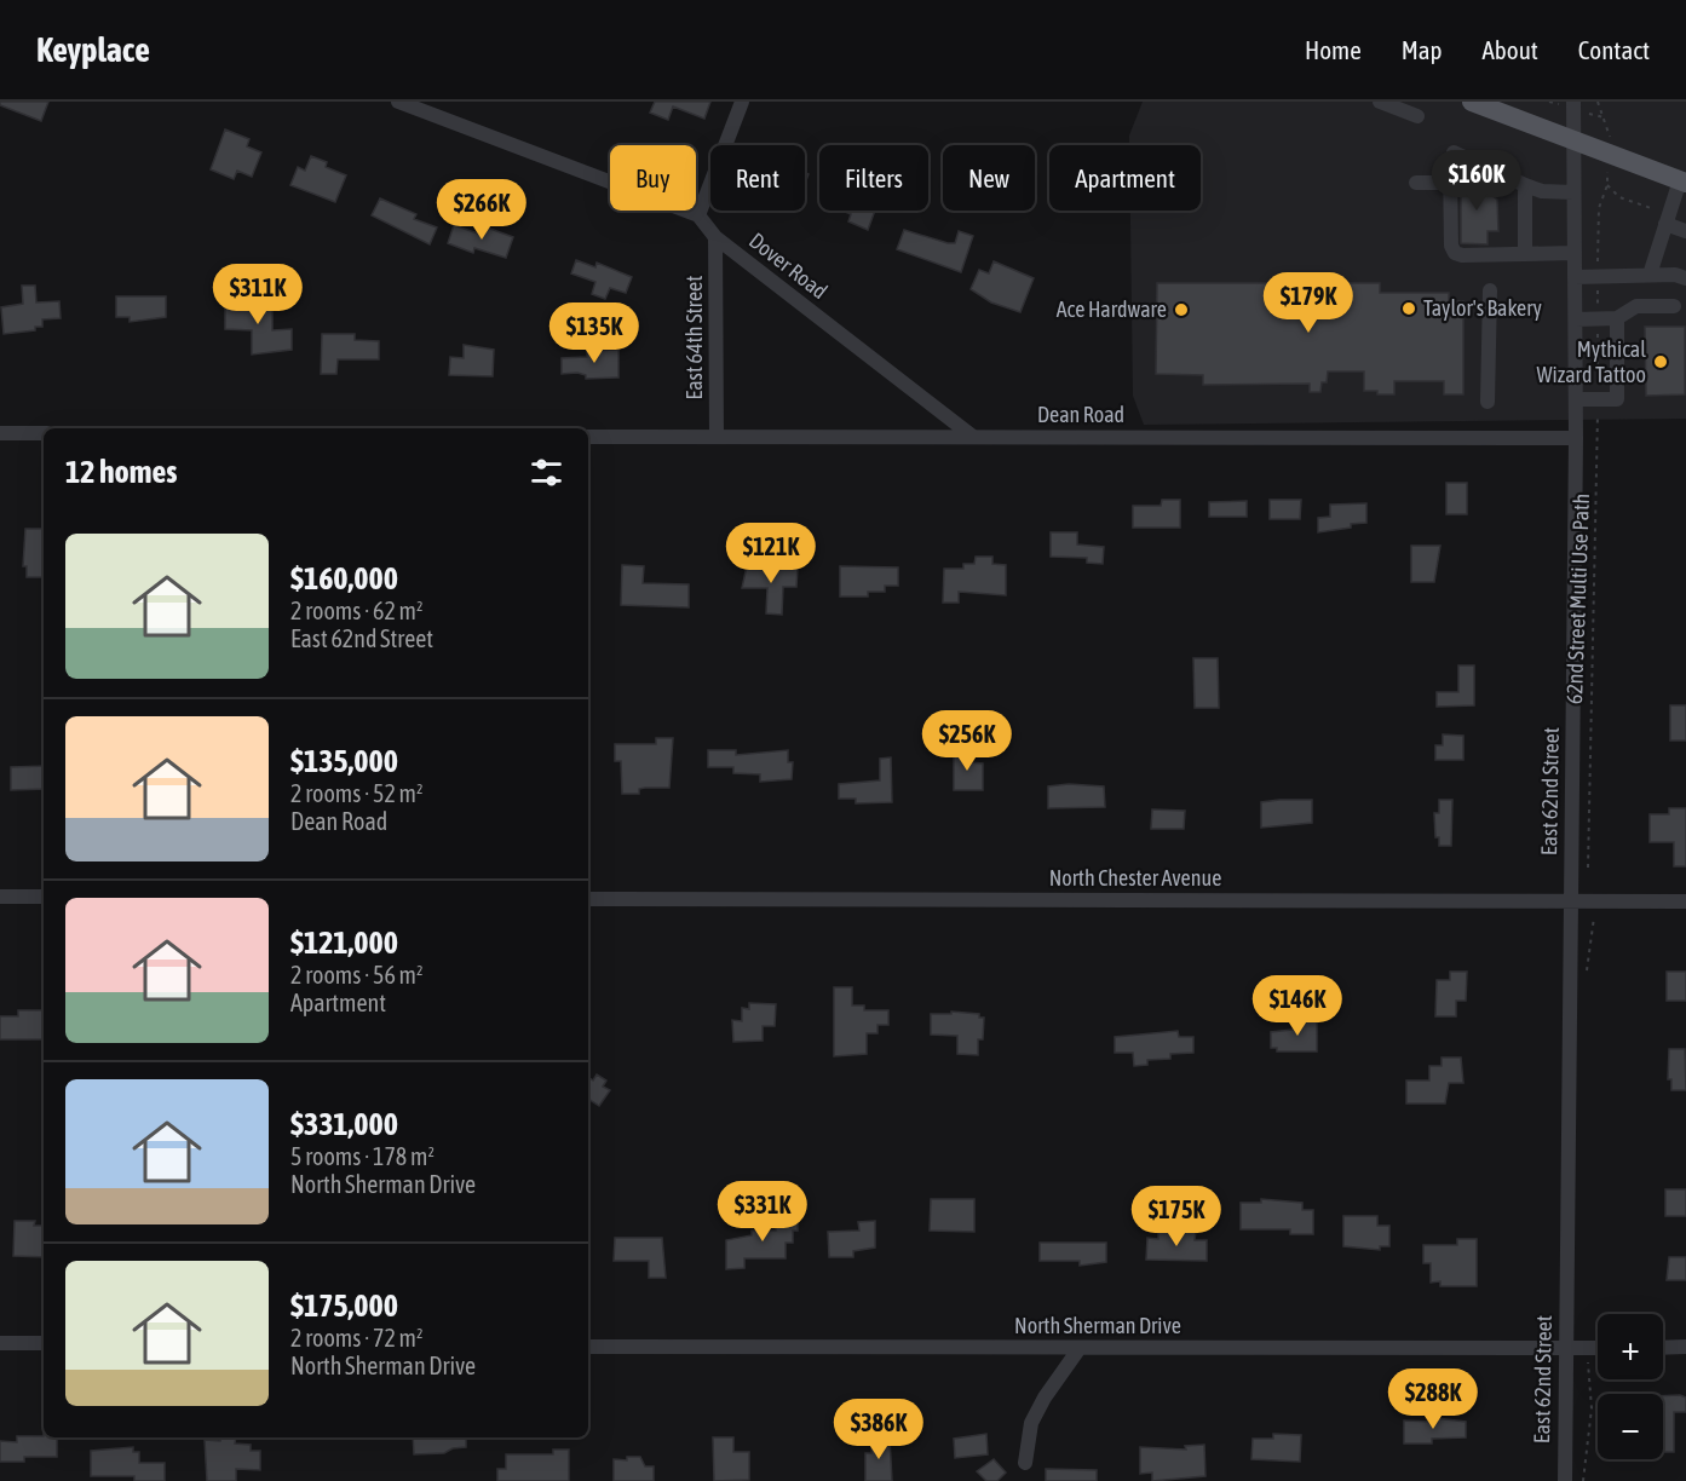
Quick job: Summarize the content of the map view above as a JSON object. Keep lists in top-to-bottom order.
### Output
{
  "streets": {
    "street": [
      "Dover Road",
      "East 64th Street",
      "Dean Road",
      "East 62nd Street",
      "North Chester Avenue",
      "North Sherman Drive"
    ],
    "path": ["62nd Street Multi Use Path"]
  },
  "crossings": [
    ["Dover Road", "East 64th Street"],
    ["Dover Road", "Dean Road"],
    ["East 64th Street", "Dean Road"],
    ["Dean Road", "East 62nd Street"],
    ["East 62nd Street", "North Chester Avenue"],
    ["East 62nd Street", "North Sherman Drive"]
  ],
  "places": ["Taylor's Bakery", "Ace Hardware", "Mythical Wizard Tattoo"],
  "page": {
    "header": "Keyplace",
    "nav": [
      "Home",
      "Map",
      "About",
      "Contact"
    ],
    "chip": [
      "Buy",
      "Rent",
      "Filters",
      "New",
      "Apartment"
    ],
    "price": [
      "$160K",
      "$266K",
      "$311K",
      "$179K",
      "$135K",
      "$121K",
      "$256K",
      "$146K",
      "$331K",
      "$175K",
      "$288K",
      "$386K"
    ],
    "heading": "12 homes",
    "list": [
      {
        "name": "$160,000",
        "note": "2 rooms · 62 m² · East 62nd Street"
      },
      {
        "name": "$135,000",
        "note": "2 rooms · 52 m² · Dean Road"
      },
      {
        "name": "$121,000",
        "note": "2 rooms · 56 m² · Apartment"
      },
      {
        "name": "$331,000",
        "note": "5 rooms · 178 m² · North Sherman Drive"
      },
      {
        "name": "$175,000",
        "note": "2 rooms · 72 m² · North Sherman Drive"
      }
    ],
    "map_buttons": ["+", "−"]
  }
}
